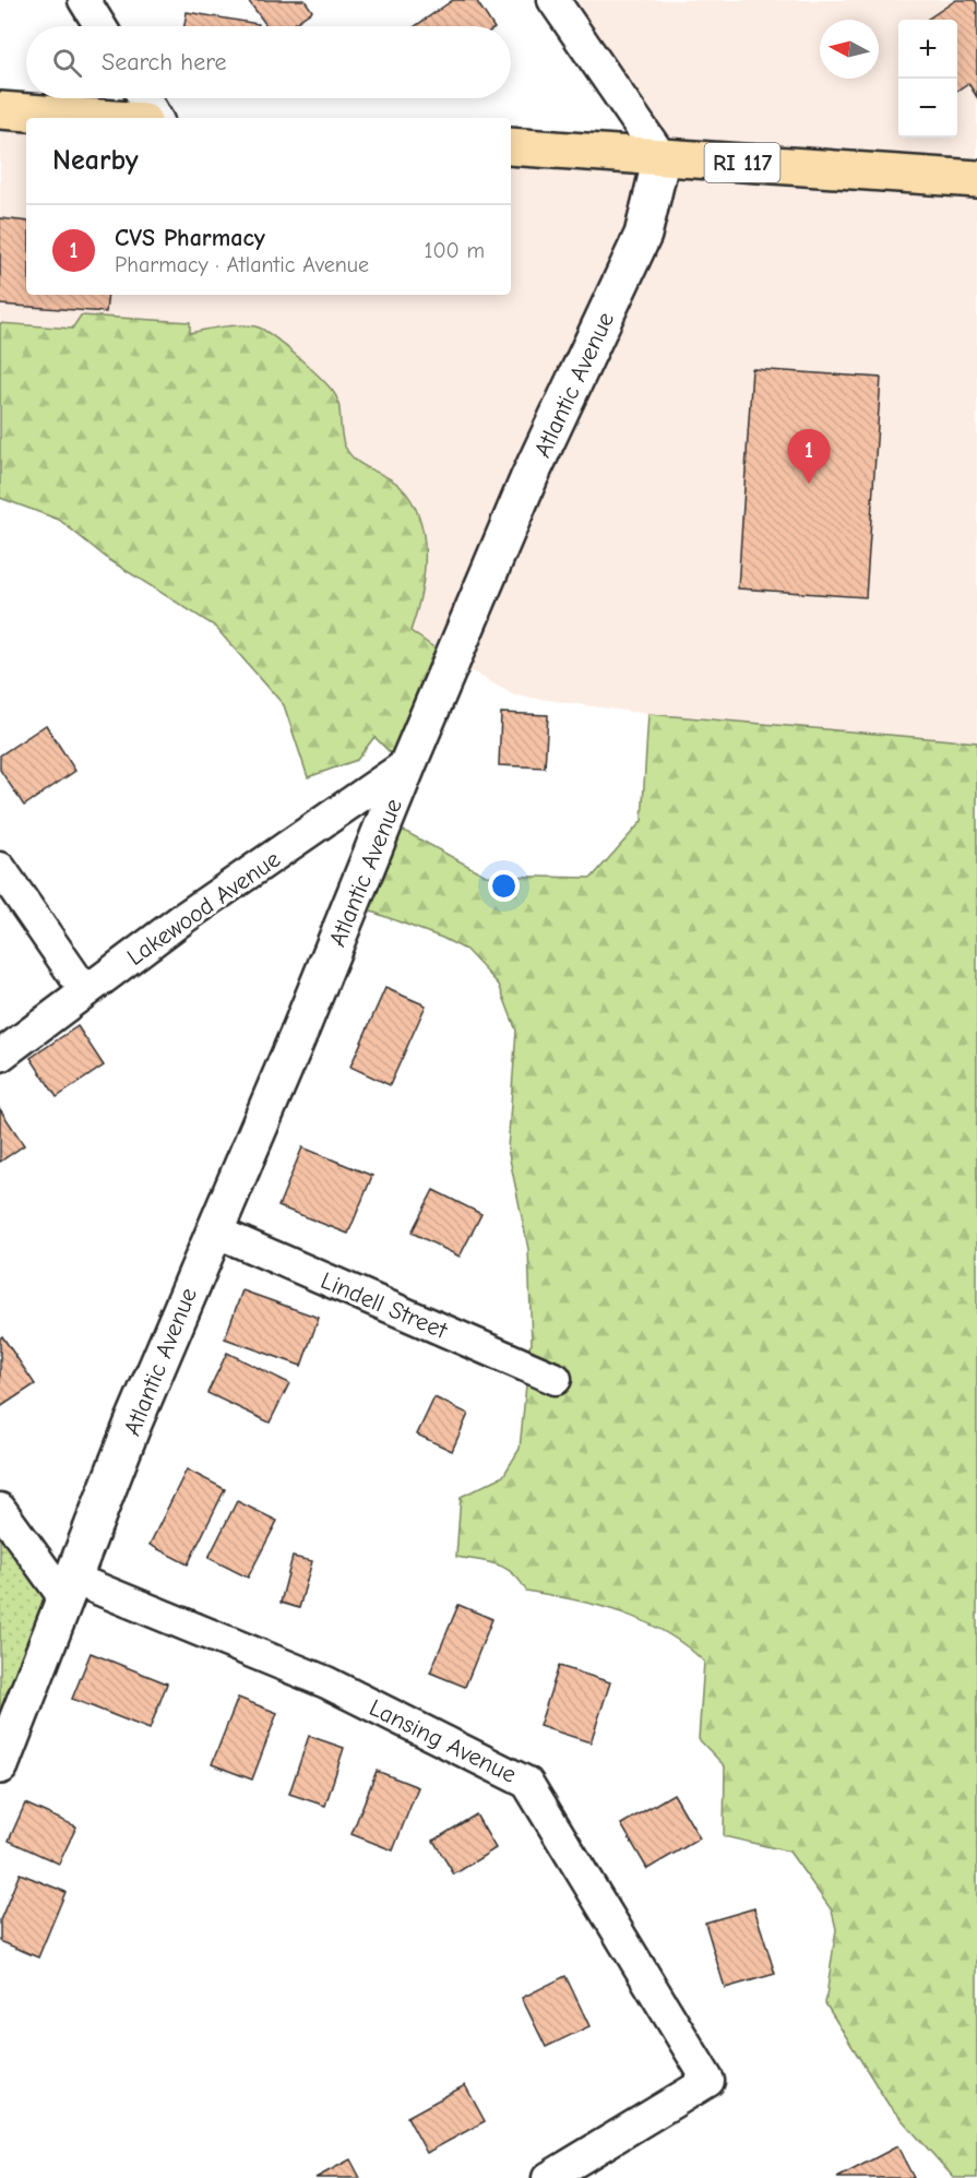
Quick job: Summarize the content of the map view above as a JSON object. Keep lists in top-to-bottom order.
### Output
{
  "streets": {
    "main road": ["RI 117"],
    "street": [
      "Atlantic Avenue",
      "Lakewood Avenue",
      "Lindell Street",
      "Lansing Avenue"
    ]
  },
  "crossings": [
    ["RI 117", "Atlantic Avenue"],
    ["Atlantic Avenue", "Lakewood Avenue"],
    ["Atlantic Avenue", "Lindell Street"],
    ["Atlantic Avenue", "Lansing Avenue"]
  ],
  "north": "left",
  "page": {
    "map_buttons": ["+", "−"],
    "search": "Search here",
    "heading": "Nearby",
    "list": [
      {
        "mark": "1",
        "name": "CVS Pharmacy",
        "note": "Pharmacy · Atlantic Avenue",
        "value": "100 m"
      }
    ],
    "pins": "1"
  }
}
